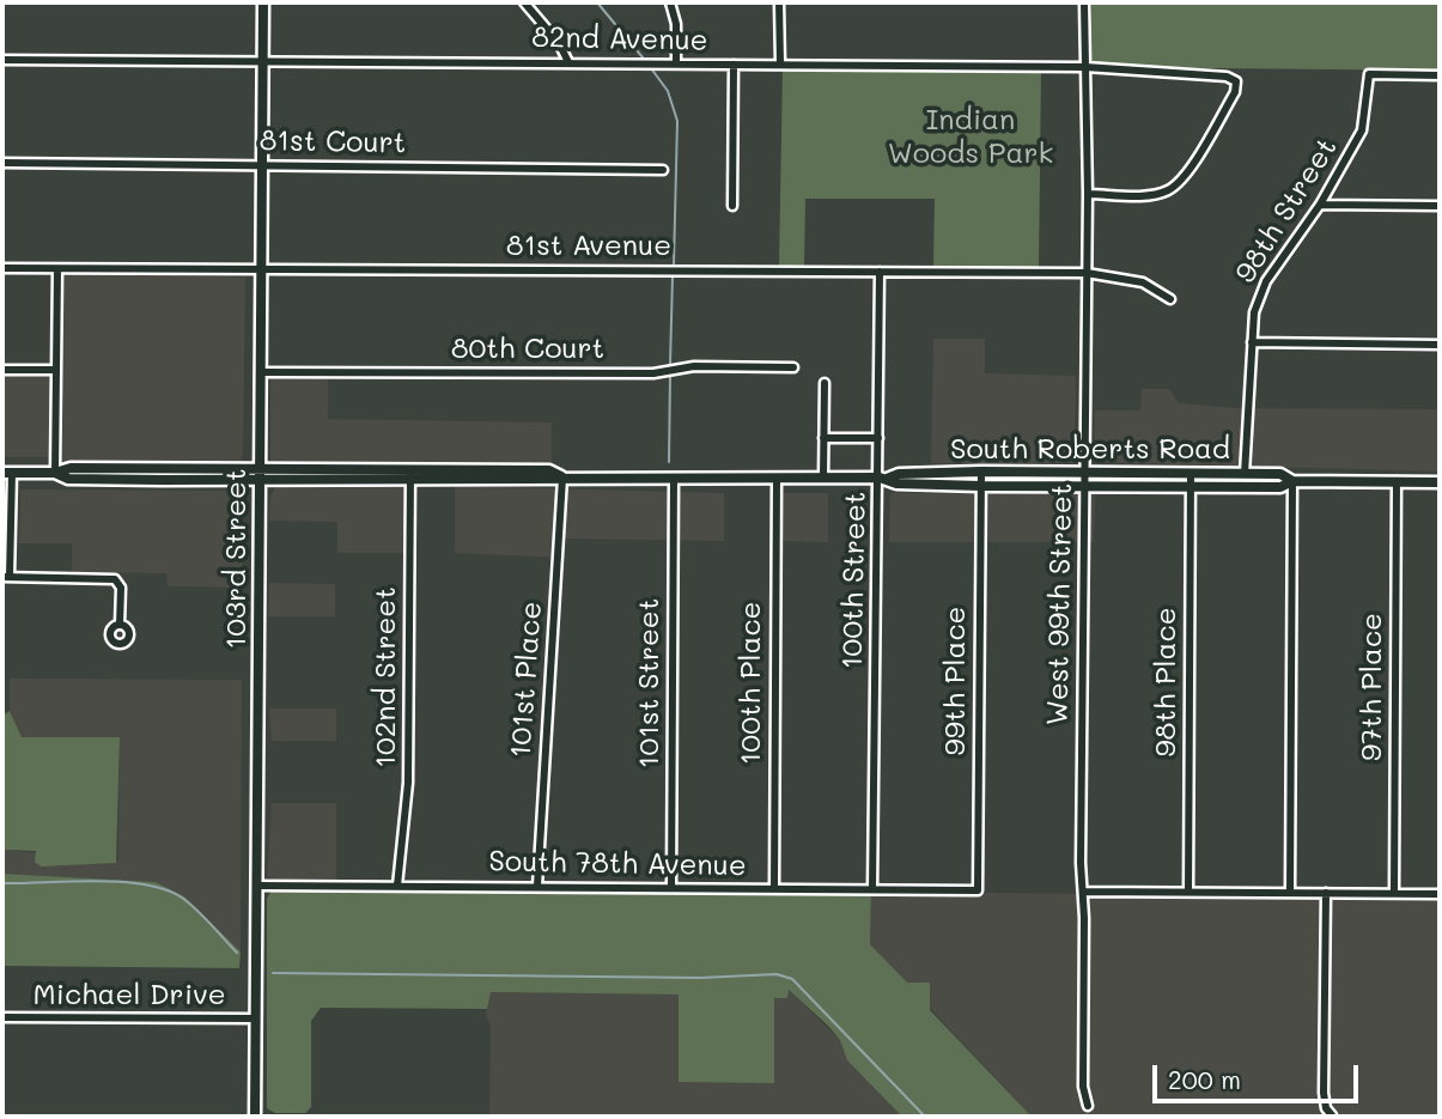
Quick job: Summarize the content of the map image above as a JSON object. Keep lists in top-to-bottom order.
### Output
{
  "streets": {
    "street": [
      "82nd Avenue",
      "81st Court",
      "98th Street",
      "81st Avenue",
      "80th Court",
      "South Roberts Road",
      "103rd Street",
      "100th Street",
      "West 99th Street",
      "102nd Street",
      "101st Place",
      "99th Place",
      "98th Place",
      "101st Street",
      "100th Place",
      "97th Place",
      "South 78th Avenue",
      "Michael Drive"
    ]
  },
  "crossings": [
    ["82nd Avenue", "103rd Street"],
    ["82nd Avenue", "West 99th Street"],
    ["81st Court", "103rd Street"],
    ["98th Street", "South Roberts Road"],
    ["81st Avenue", "103rd Street"],
    ["81st Avenue", "100th Street"],
    ["81st Avenue", "West 99th Street"],
    ["80th Court", "103rd Street"],
    ["South Roberts Road", "103rd Street"],
    ["South Roberts Road", "100th Street"],
    ["South Roberts Road", "West 99th Street"],
    ["South Roberts Road", "102nd Street"],
    ["South Roberts Road", "101st Place"],
    ["South Roberts Road", "99th Place"],
    ["South Roberts Road", "98th Place"],
    ["South Roberts Road", "101st Street"],
    ["South Roberts Road", "100th Place"],
    ["South Roberts Road", "97th Place"],
    ["103rd Street", "South 78th Avenue"],
    ["103rd Street", "Michael Drive"],
    ["100th Street", "South 78th Avenue"],
    ["102nd Street", "South 78th Avenue"],
    ["101st Place", "South 78th Avenue"],
    ["99th Place", "South 78th Avenue"],
    ["101st Street", "South 78th Avenue"],
    ["100th Place", "South 78th Avenue"]
  ],
  "parks": ["Indian Woods Park"],
  "scale_bar": "200 m"
}
